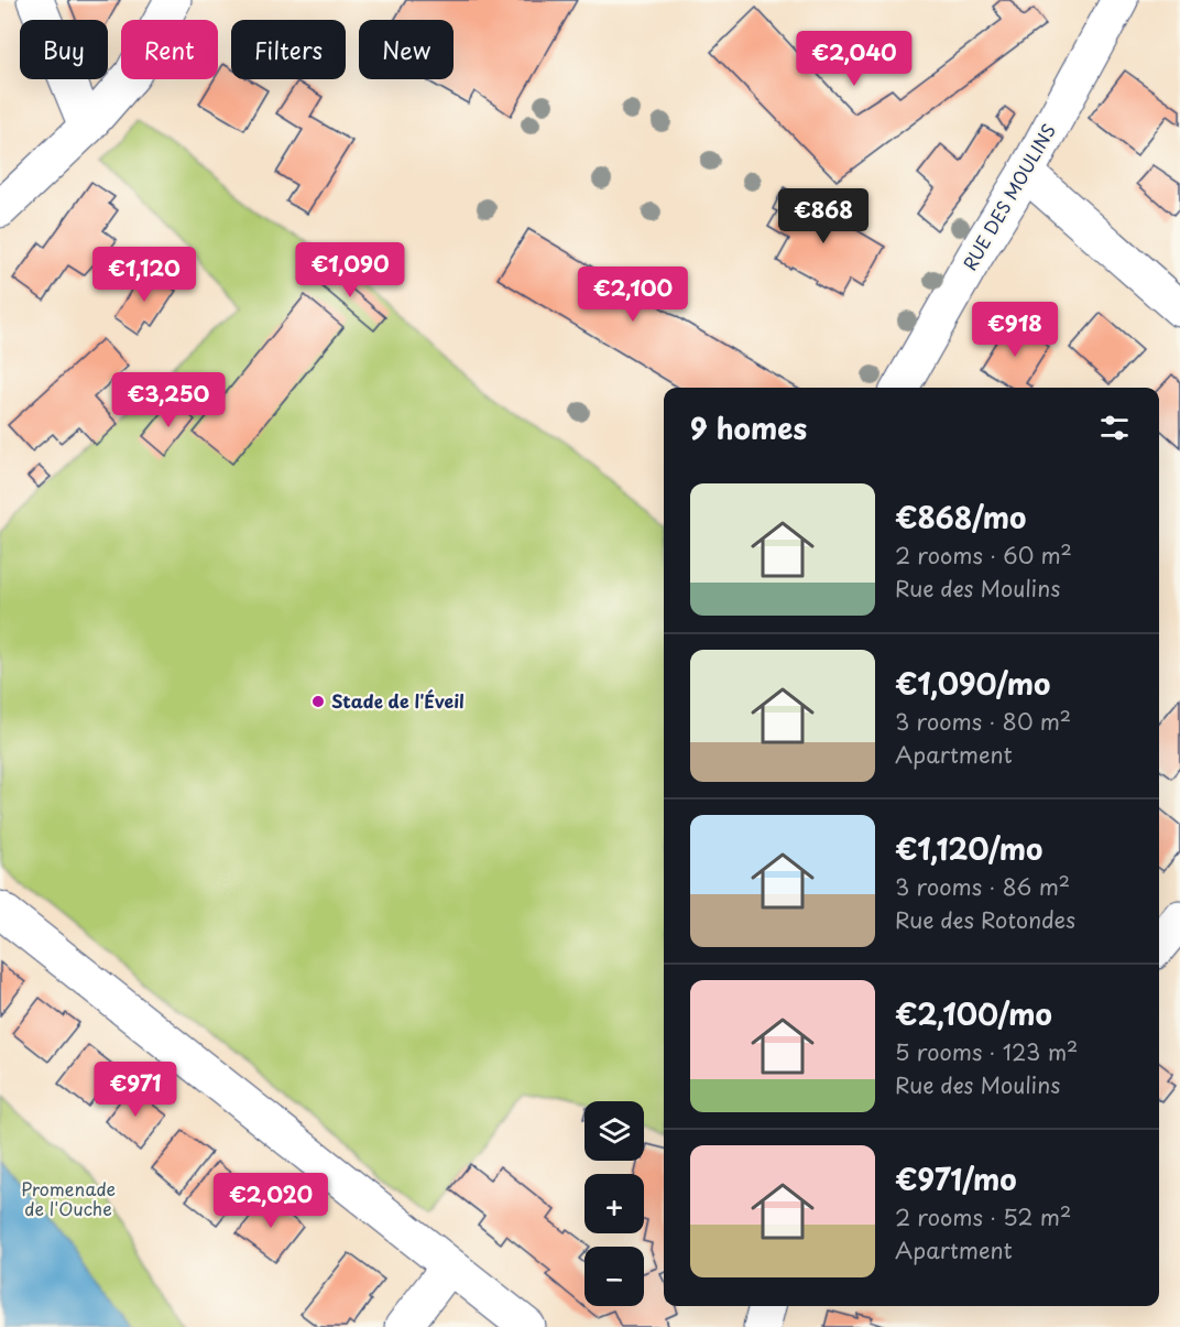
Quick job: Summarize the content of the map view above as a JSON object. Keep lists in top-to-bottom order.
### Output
{
  "streets": {
    "street": ["RUE DES MOULINS"]
  },
  "parks": ["Promenade de l'Ouche"],
  "places": ["Stade de l'Éveil"],
  "page": {
    "chip": [
      "Buy",
      "Rent",
      "Filters",
      "New"
    ],
    "price": [
      "€2,040",
      "€868",
      "€1,090",
      "€1,120",
      "€2,100",
      "€918",
      "€3,250",
      "€971",
      "€2,020"
    ],
    "heading": "9 homes",
    "list": [
      {
        "name": "€868/mo",
        "note": "2 rooms · 60 m² · Rue des Moulins"
      },
      {
        "name": "€1,090/mo",
        "note": "3 rooms · 80 m² · Apartment"
      },
      {
        "name": "€1,120/mo",
        "note": "3 rooms · 86 m² · Rue des Rotondes"
      },
      {
        "name": "€2,100/mo",
        "note": "5 rooms · 123 m² · Rue des Moulins"
      },
      {
        "name": "€971/mo",
        "note": "2 rooms · 52 m² · Apartment"
      }
    ],
    "map_buttons": ["+", "−"]
  }
}
